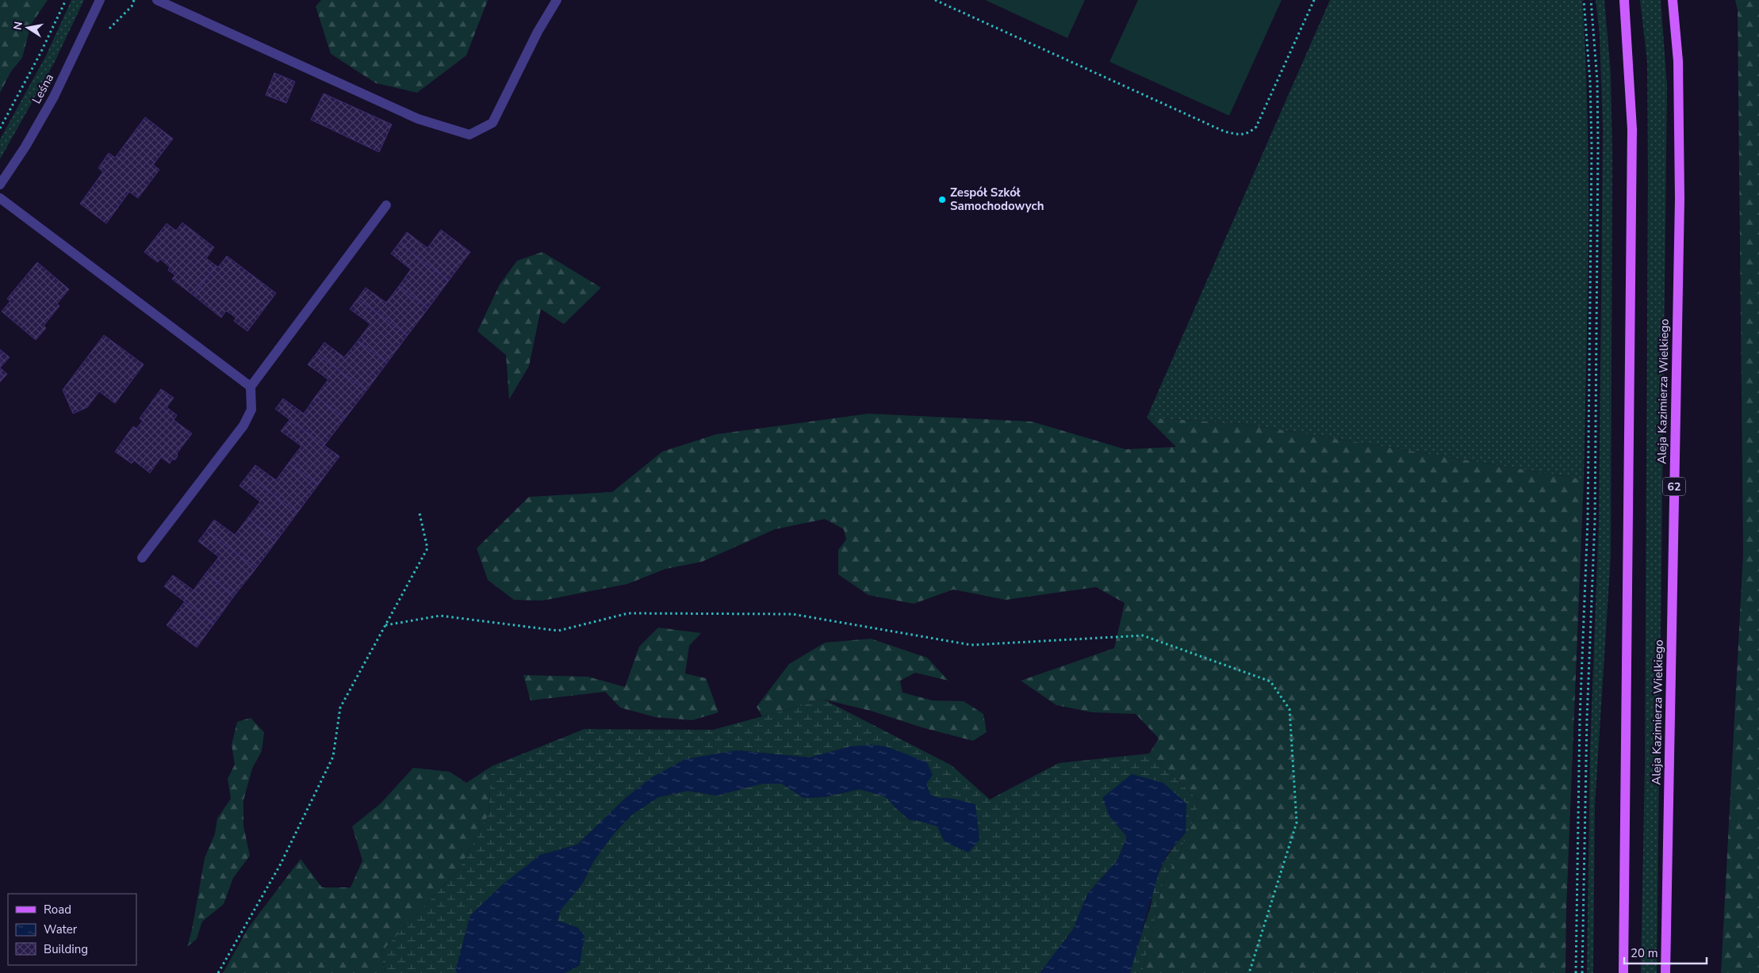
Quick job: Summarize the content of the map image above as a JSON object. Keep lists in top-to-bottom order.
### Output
{
  "streets": {
    "main road": ["Aleja Kazimierza Wielkiego", "62"],
    "street": ["Leśna"]
  },
  "places": ["Zespół Szkół Samochodowych"],
  "legend": ["Road", "Water", "Building"],
  "scale_bar": "20 m",
  "north": "left"
}
